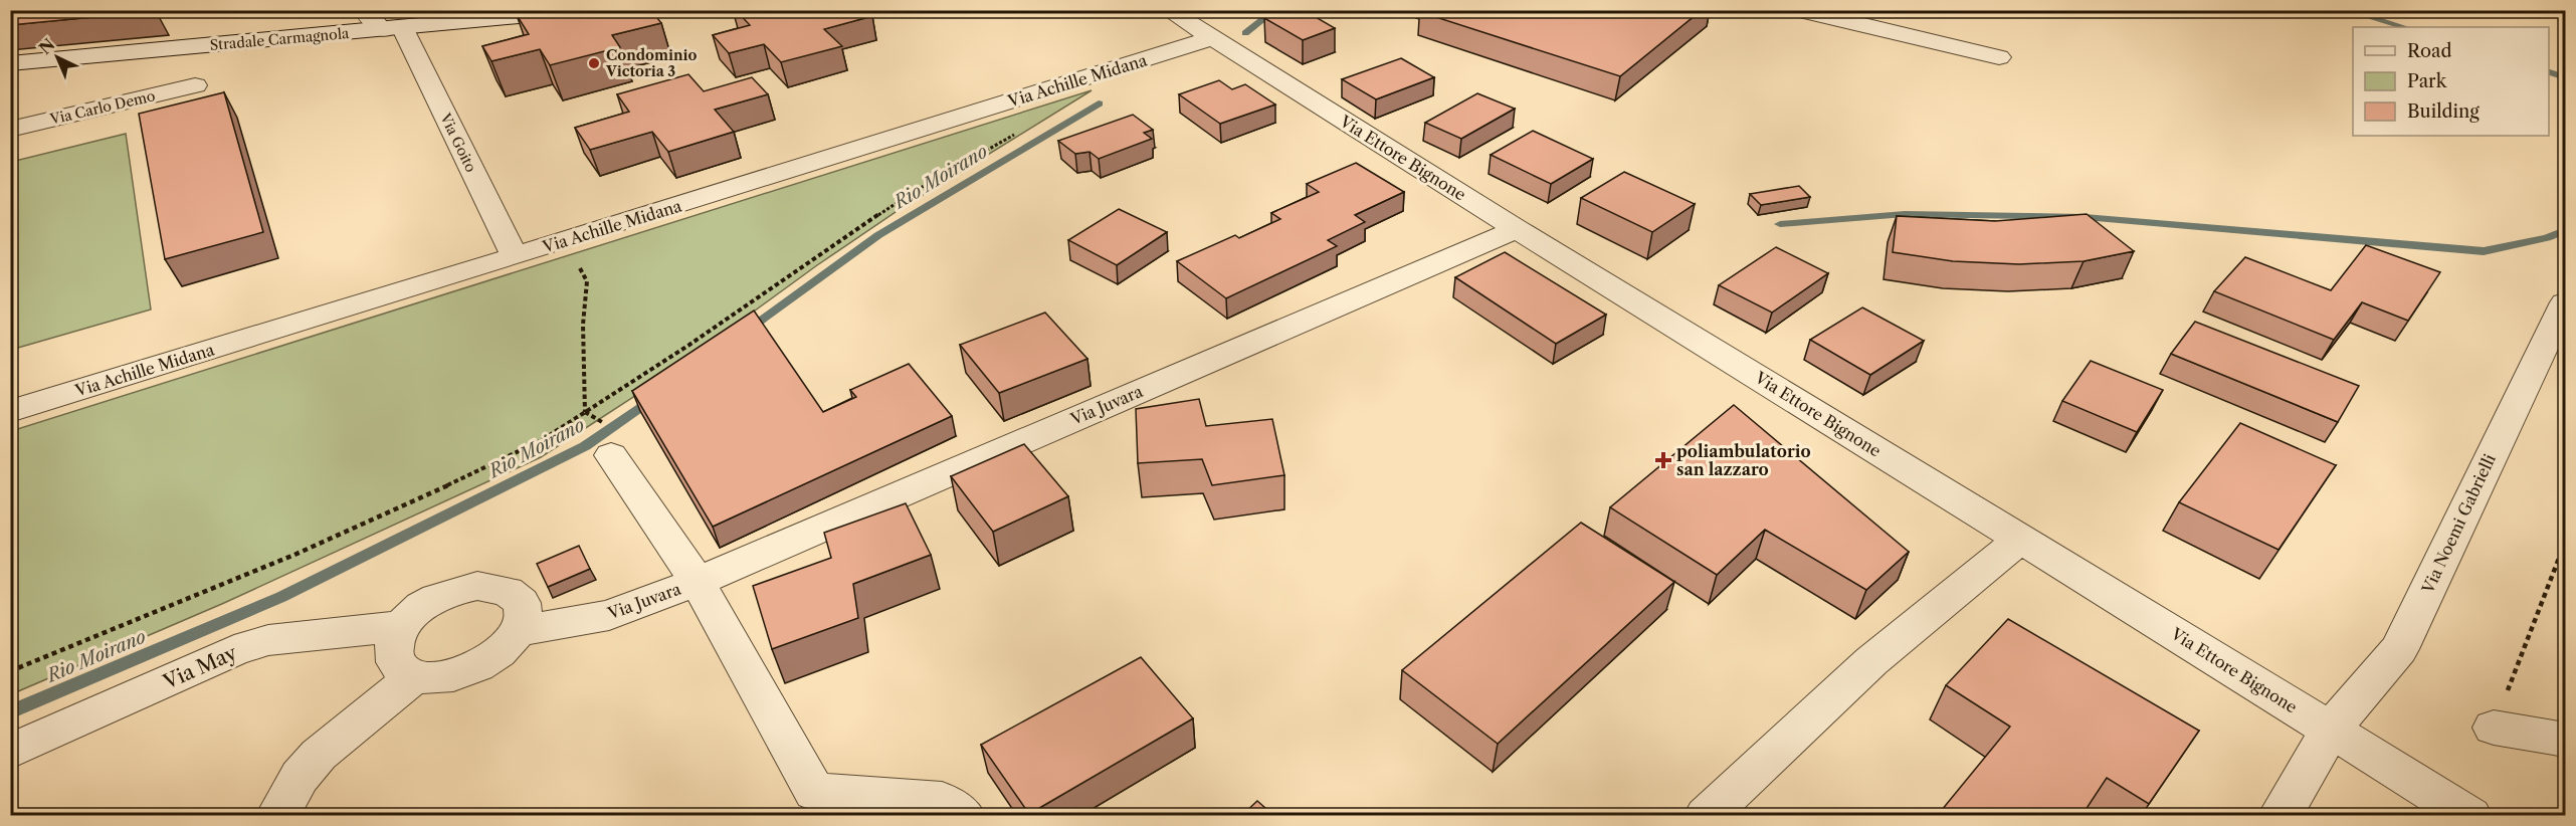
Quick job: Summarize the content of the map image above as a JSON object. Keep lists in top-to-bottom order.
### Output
{
  "streets": {
    "street": [
      "Stradale Carmagnola",
      "Via Achille Midana",
      "Via Carlo Demo",
      "Via Goito",
      "Via Ettore Bignone",
      "Via Juvara",
      "Via Noemi Gabrielli",
      "Via May"
    ]
  },
  "crossings": [
    ["Stradale Carmagnola", "Via Goito"],
    ["Via Achille Midana", "Via Goito"],
    ["Via Achille Midana", "Via Ettore Bignone"],
    ["Via Ettore Bignone", "Via Juvara"],
    ["Via Ettore Bignone", "Via Noemi Gabrielli"],
    ["Via Juvara", "Via May"]
  ],
  "water": ["Rio Moirano"],
  "places": {
    "other": ["Condominio Victoria 3"],
    "health": ["poliambulatorio san lazzaro"]
  },
  "legend": ["Road", "Park", "Building"],
  "north": "top left"
}
